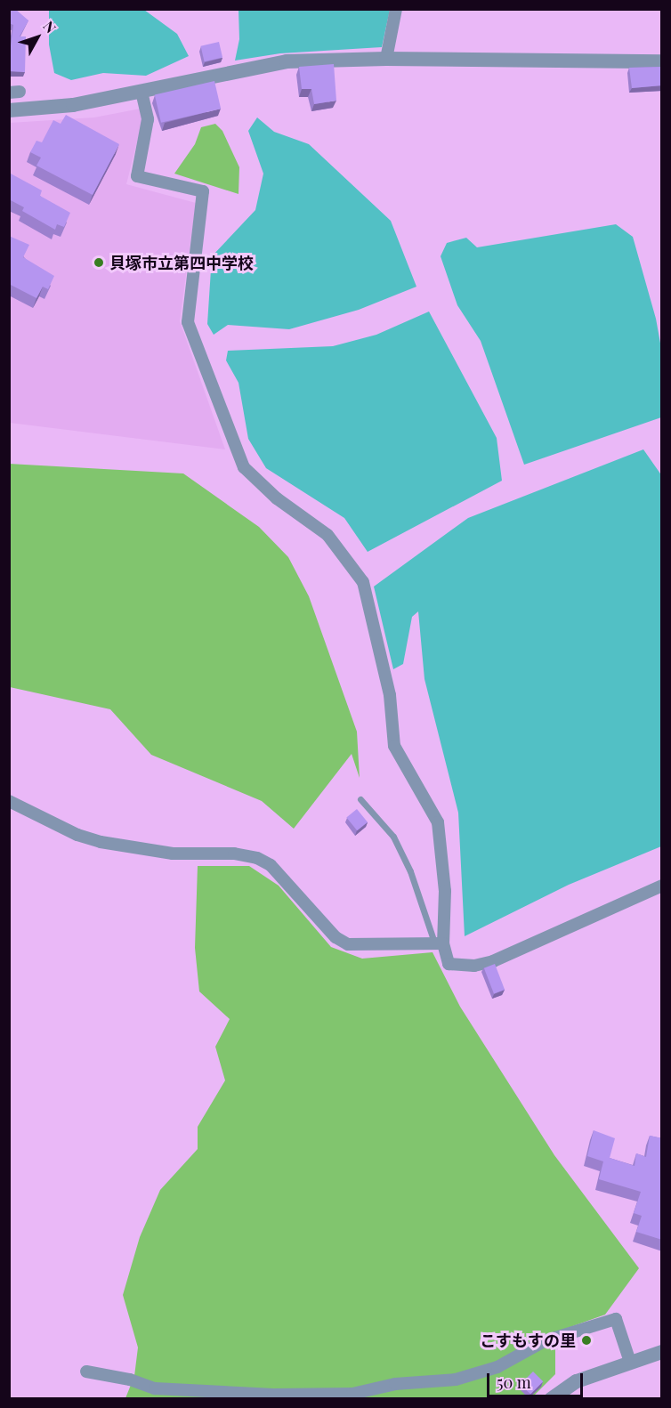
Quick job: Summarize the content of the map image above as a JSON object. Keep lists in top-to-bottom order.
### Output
{
  "places": ["貝塚市立第四中学校", "こすもすの里"],
  "scale_bar": "50 m",
  "north": "top right"
}
